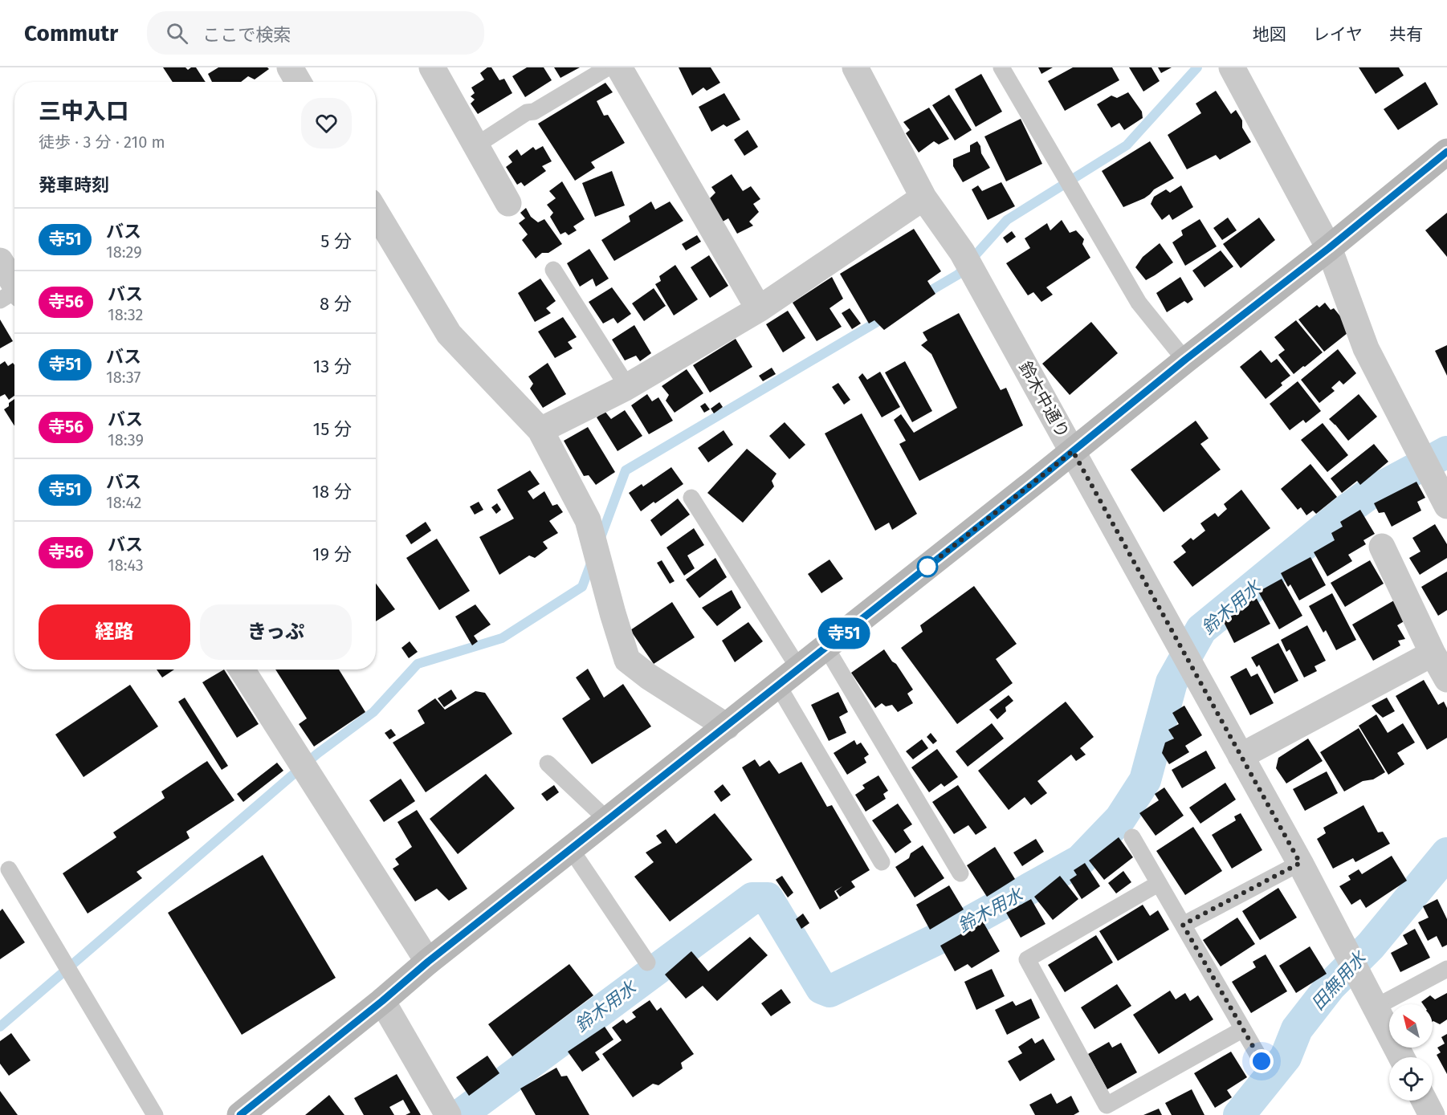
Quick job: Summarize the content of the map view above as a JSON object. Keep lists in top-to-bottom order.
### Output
{
  "streets": {
    "street": ["鈴木中通り"]
  },
  "water": ["鈴木用水", "田無用水"],
  "lines": ["bus line 寺51"],
  "north": "top left",
  "page": {
    "header": "Commutr",
    "search": "ここで検索",
    "nav": ["地図", "レイヤ", "共有"],
    "on_map": "寺51",
    "heading": [
      ["三中入口", "徒歩 · 3 分 · 210 m"],
      "発車時刻"
    ],
    "list": [
      {
        "mark": "寺51",
        "name": "バス",
        "note": "18:29",
        "value": "5 分"
      },
      {
        "mark": "寺56",
        "name": "バス",
        "note": "18:32",
        "value": "8 分"
      },
      {
        "mark": "寺51",
        "name": "バス",
        "note": "18:37",
        "value": "13 分"
      },
      {
        "mark": "寺56",
        "name": "バス",
        "note": "18:39",
        "value": "15 分"
      },
      {
        "mark": "寺51",
        "name": "バス",
        "note": "18:42",
        "value": "18 分"
      },
      {
        "mark": "寺56",
        "name": "バス",
        "note": "18:43",
        "value": "19 分"
      }
    ],
    "buttons": ["経路", "きっぷ"]
  }
}
